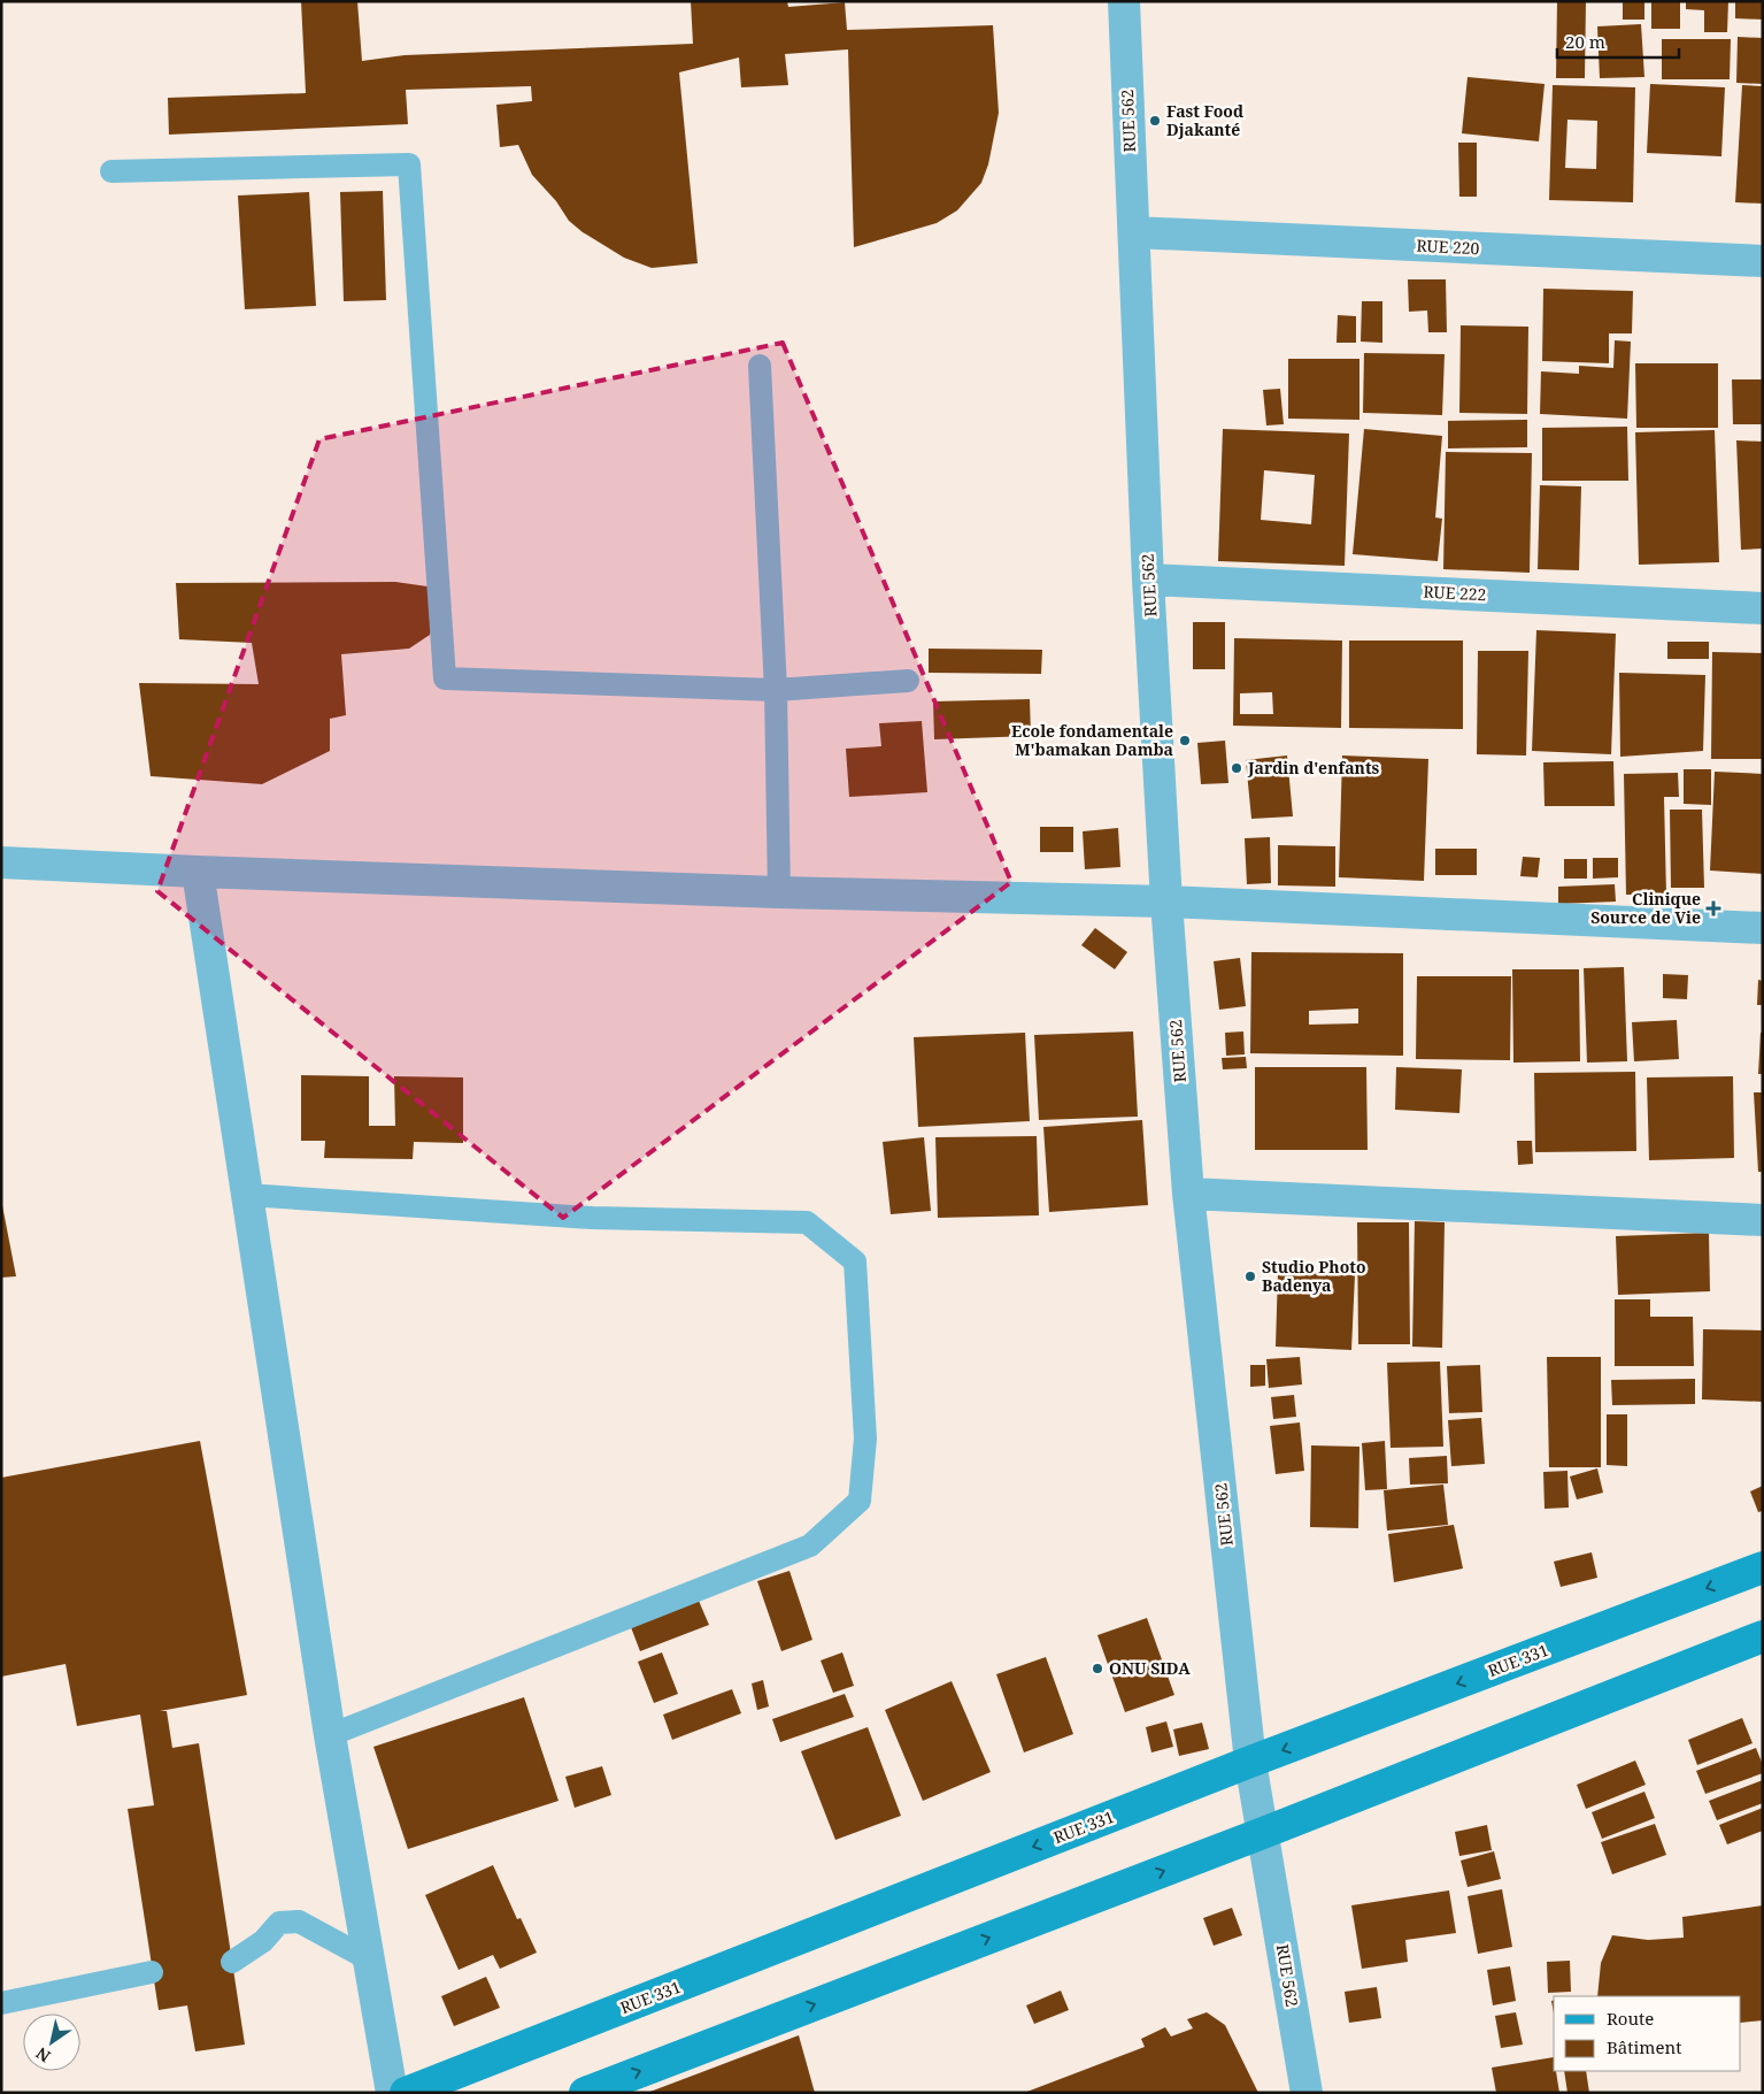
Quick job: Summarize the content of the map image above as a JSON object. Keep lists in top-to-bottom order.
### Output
{
  "streets": {
    "street": [
      "RUE 562",
      "RUE 220",
      "RUE 222",
      "RUE 331"
    ]
  },
  "crossings": [
    ["RUE 562", "RUE 220"],
    ["RUE 562", "RUE 222"],
    ["RUE 562", "RUE 331"]
  ],
  "places": {
    "other": [
      "Fast Food Djakanté",
      "Ecole fondamentale M'bamakan Damba",
      "Jardin d'enfants",
      "Studio Photo Badenya",
      "ONU SIDA"
    ],
    "health": ["Clinique Source de Vie"]
  },
  "legend": ["Route", "Bâtiment"],
  "scale_bar": "20 m",
  "north": "bottom left"
}
